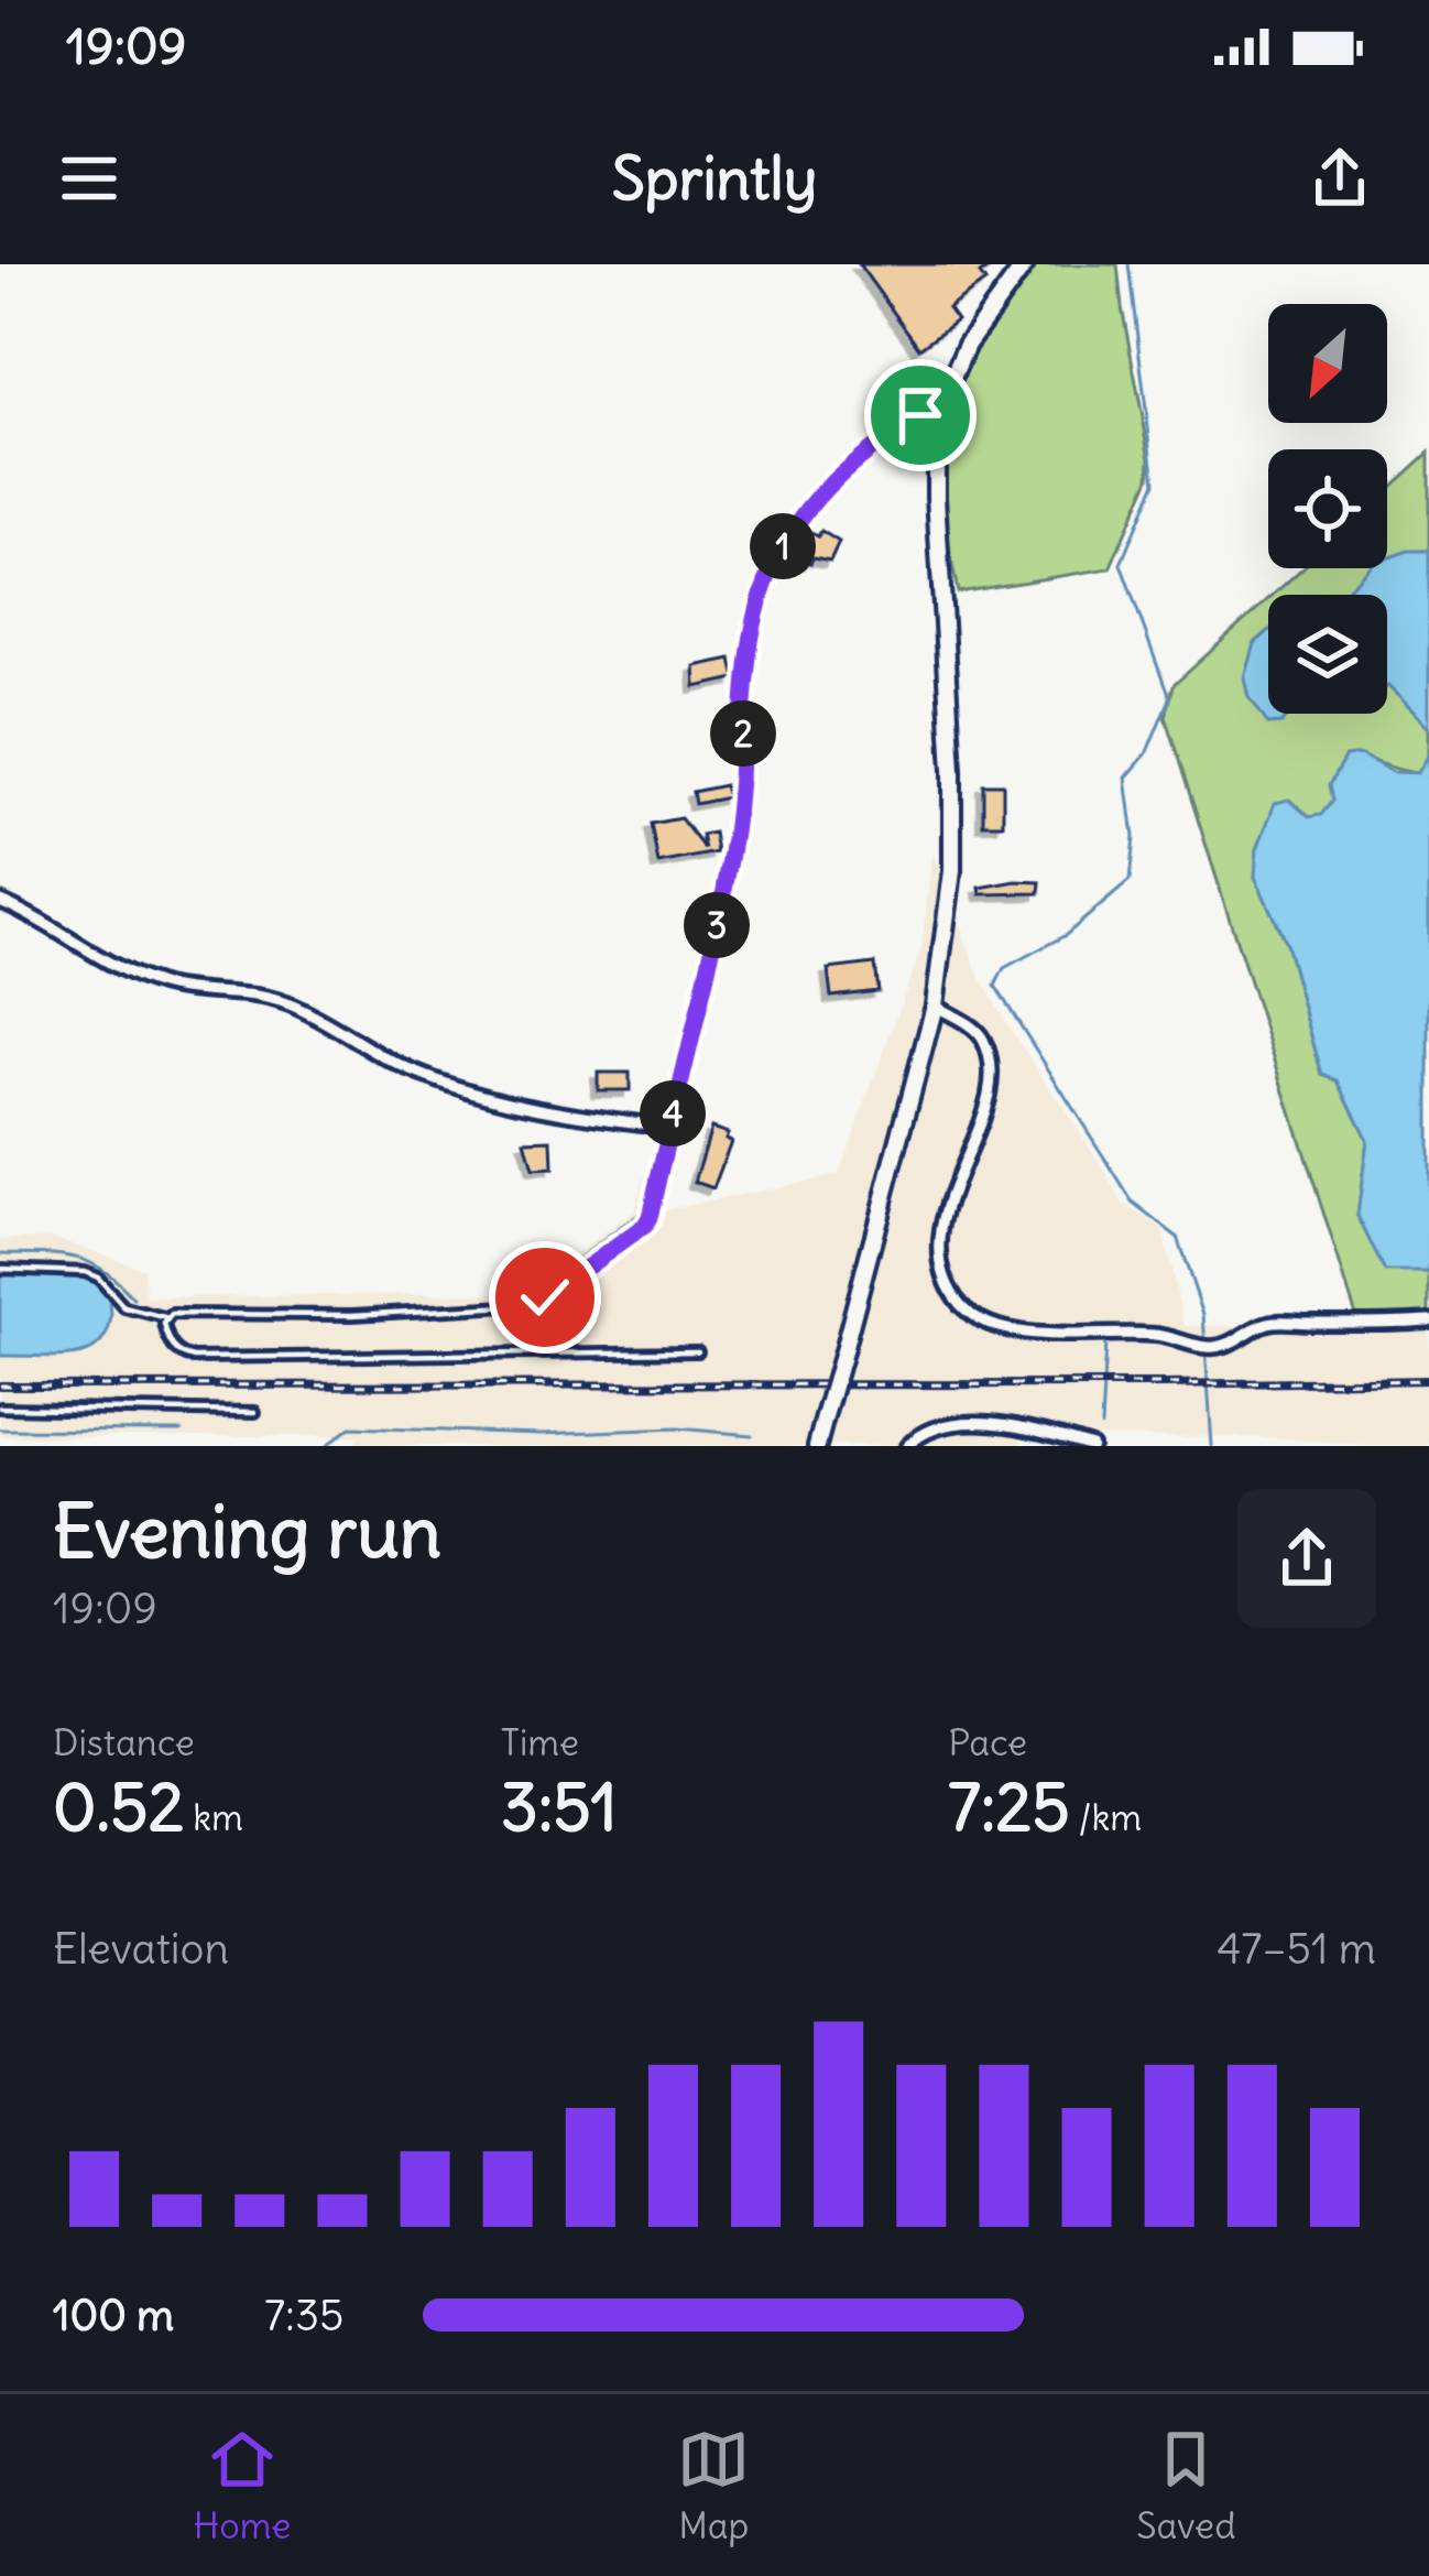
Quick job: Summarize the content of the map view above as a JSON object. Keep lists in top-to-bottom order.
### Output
{
  "north": "bottom left",
  "page": {
    "status": "19:09",
    "header": "Sprintly",
    "pins": [
      "1",
      "2",
      "3",
      "4"
    ],
    "heading": ["Evening run", "19:09"],
    "stats": [
      ["Distance", "0.52 km"],
      ["Time", "3:51"],
      ["Pace", "7:25 /km"]
    ],
    "chart": ["Elevation", "47–51 m"],
    "list": [
      {
        "name": "100 m",
        "note": "7:35"
      }
    ],
    "tabs": ["Home", "Map", "Saved"]
  }
}
